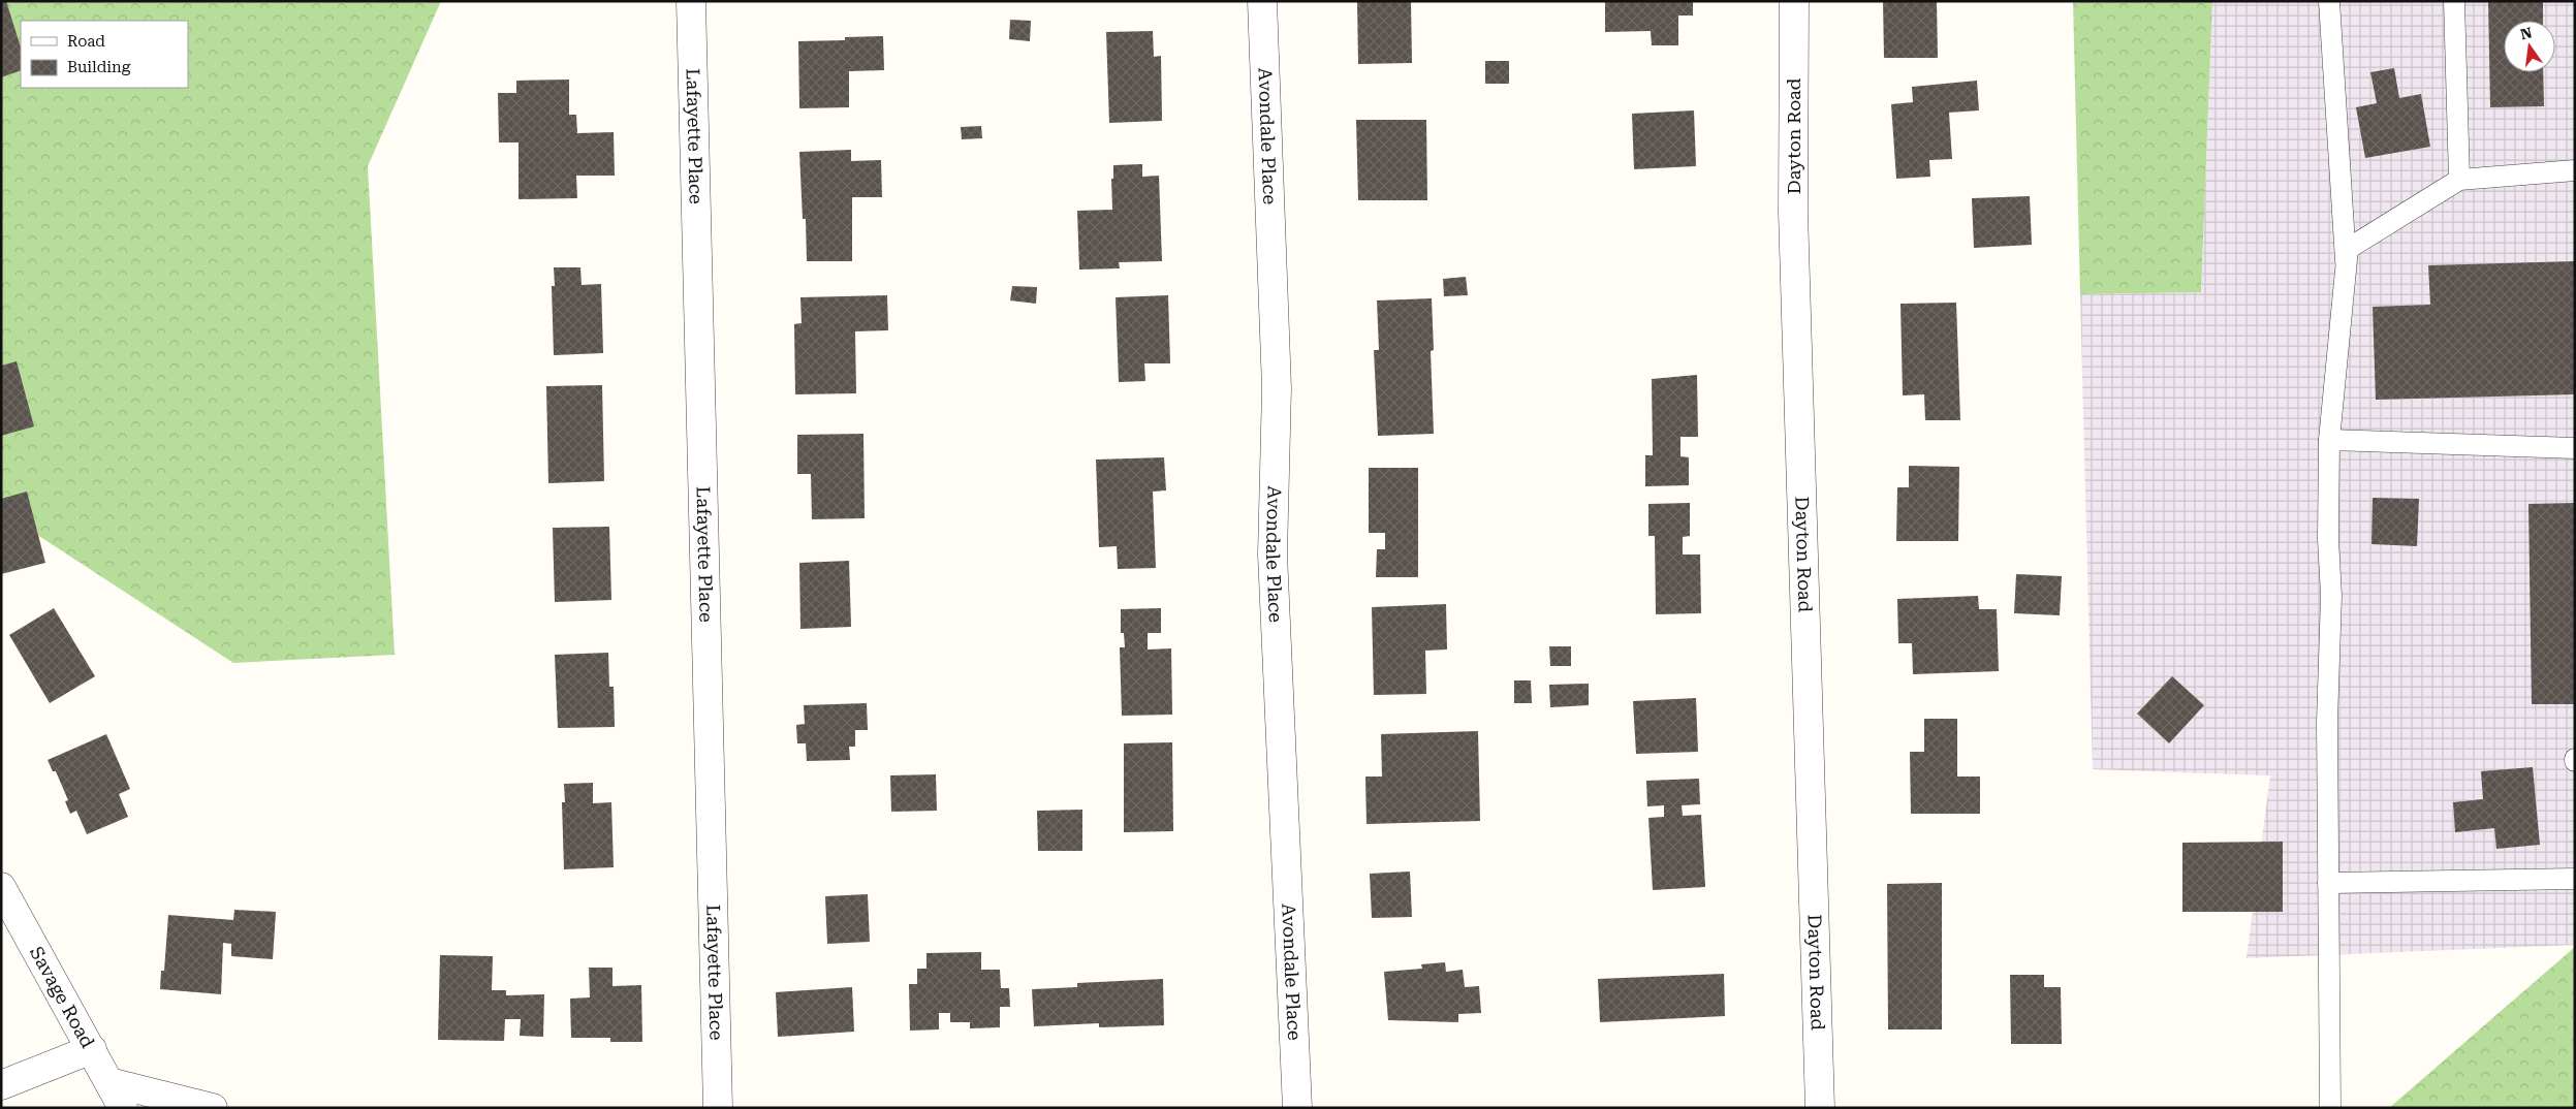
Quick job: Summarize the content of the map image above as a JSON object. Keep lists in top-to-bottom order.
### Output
{
  "streets": {
    "street": [
      "Lafayette Place",
      "Avondale Place",
      "Dayton Road",
      "Savage Road"
    ]
  },
  "legend": ["Road", "Building"],
  "north": "top"
}
